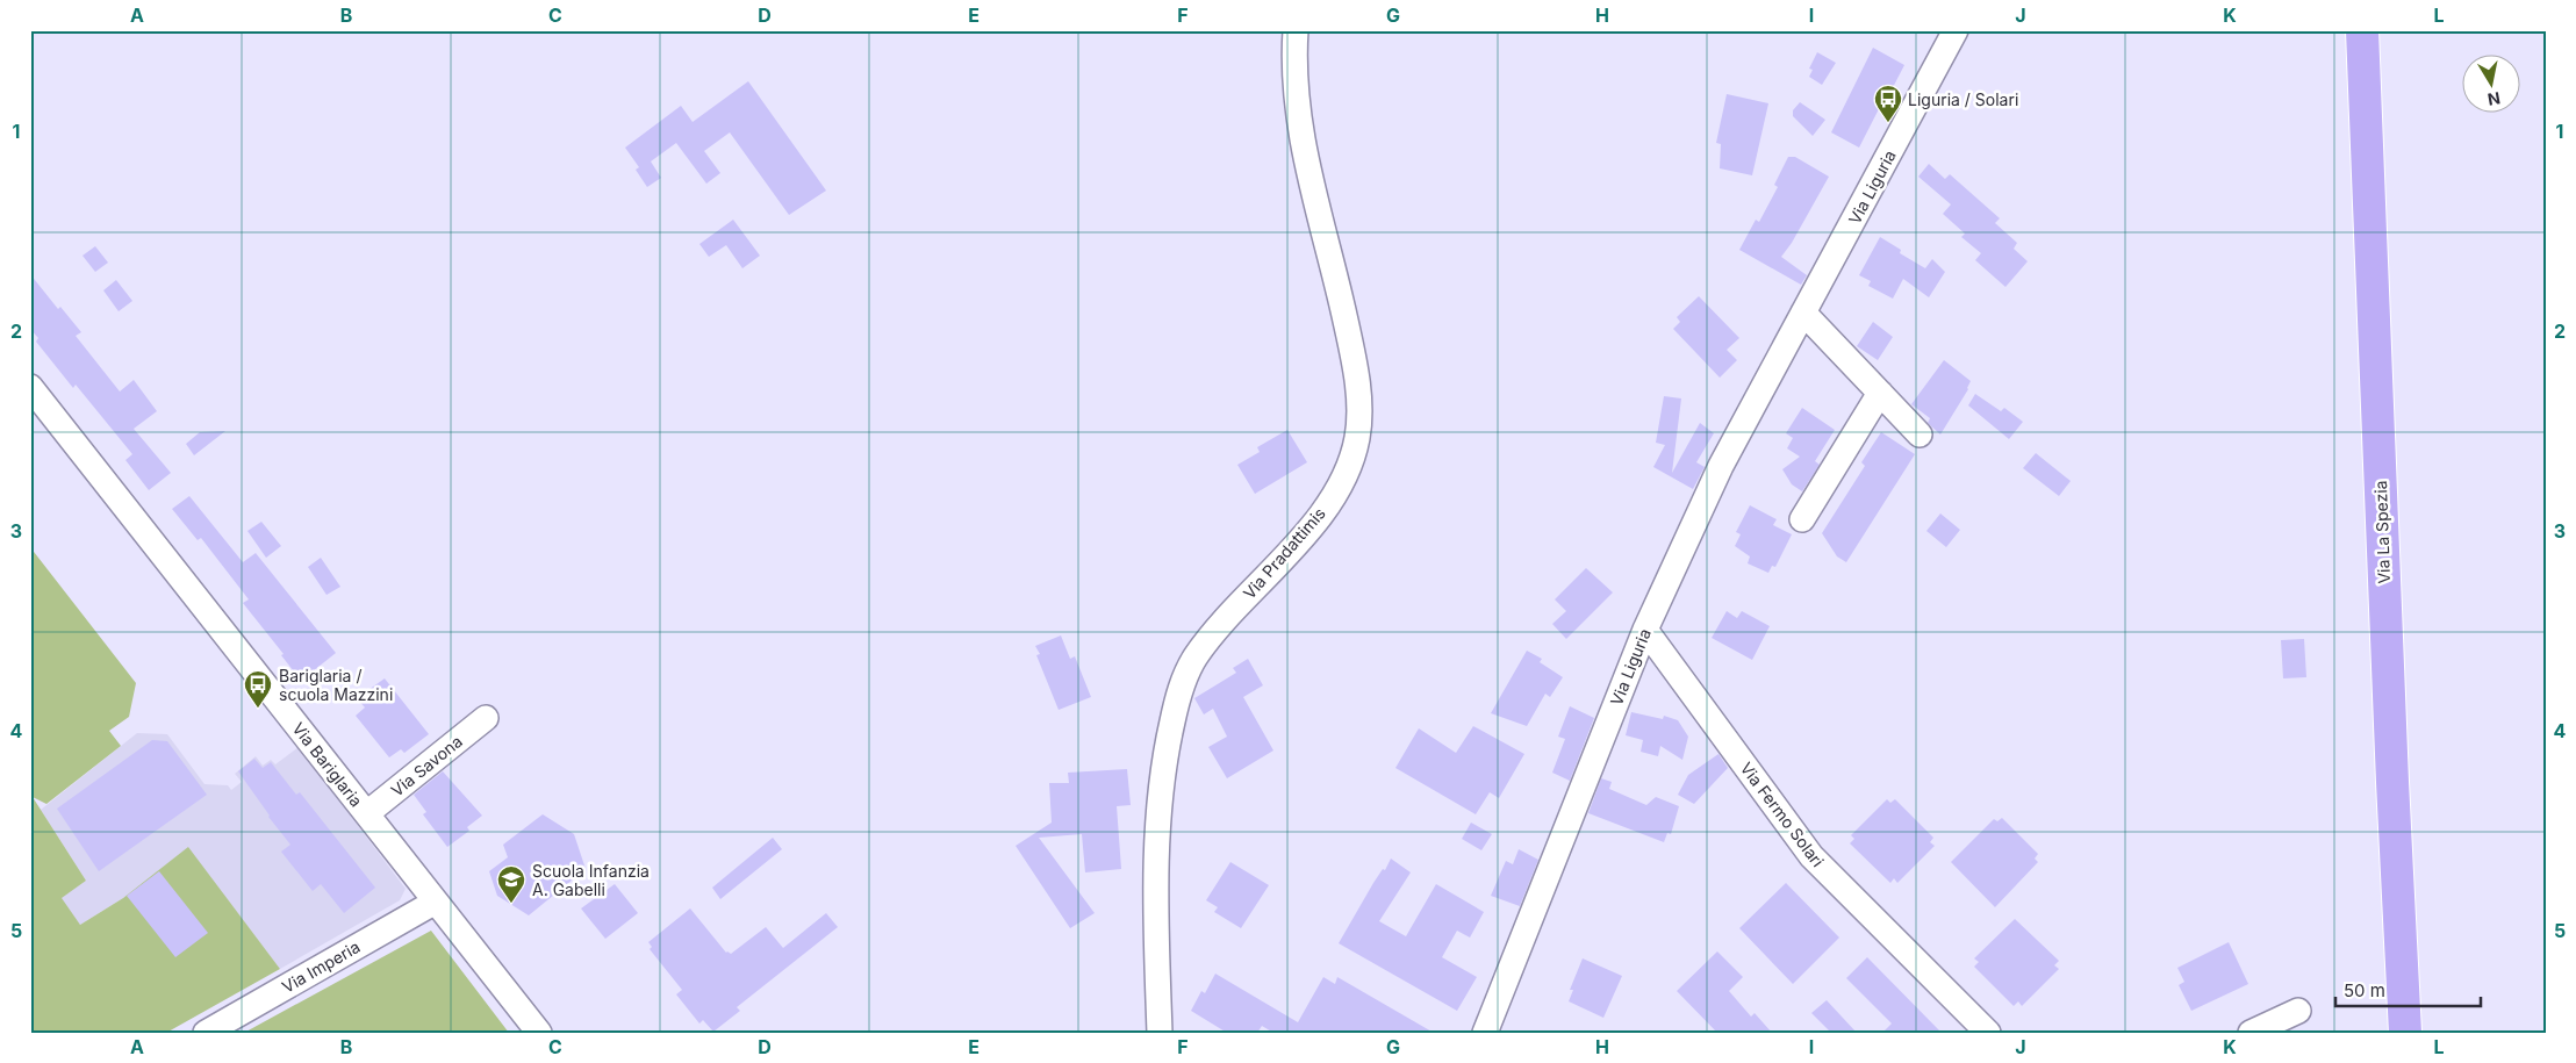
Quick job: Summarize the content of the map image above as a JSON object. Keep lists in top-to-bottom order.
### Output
{
  "streets": {
    "main road": ["Via La Spezia"],
    "street": [
      "Via Liguria",
      "Via Pradattimis",
      "Via Bariglaria",
      "Via Savona",
      "Via Fermo Solari",
      "Via Imperia"
    ]
  },
  "crossings": [
    ["Via Liguria", "Via Fermo Solari"],
    ["Via Bariglaria", "Via Savona"],
    ["Via Bariglaria", "Via Imperia"]
  ],
  "places": {
    "bus stop": ["Liguria / Solari", "Bariglaria / scuola Mazzini"],
    "school or university": ["Scuola Infanzia A. Gabelli"]
  },
  "scale_bar": "50 m",
  "north": "bottom",
  "grid": {
    "columns": [
      "A",
      "B",
      "C",
      "D",
      "E",
      "F",
      "G",
      "H",
      "I",
      "J",
      "K",
      "L"
    ],
    "rows": [
      "1",
      "2",
      "3",
      "4",
      "5"
    ]
  }
}
